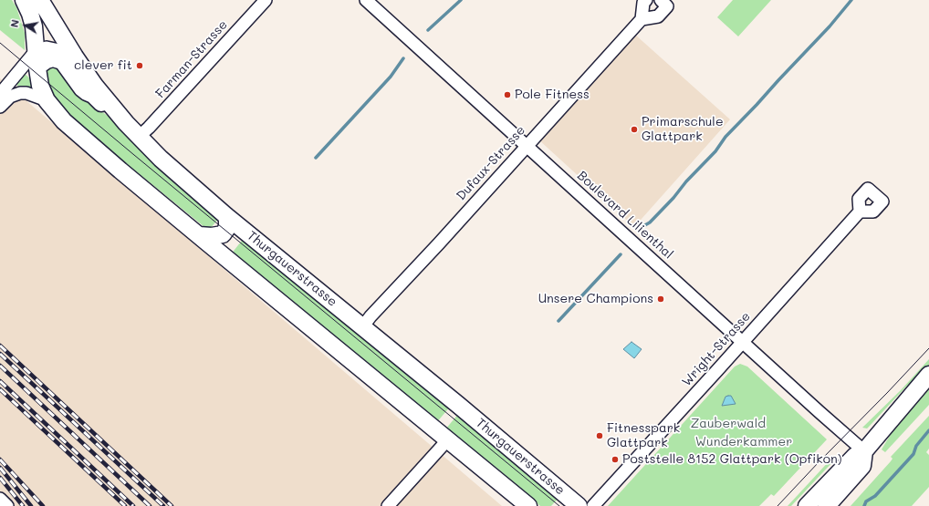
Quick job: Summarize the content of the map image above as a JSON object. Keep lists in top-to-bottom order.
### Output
{
  "streets": {
    "main road": ["Thurgauerstrasse"],
    "street": [
      "Farman-Strasse",
      "Dufaux-Strasse",
      "Boulevard Lilienthal",
      "Wright-Strasse"
    ]
  },
  "crossings": [
    ["Farman-Strasse", "Thurgauerstrasse"],
    ["Dufaux-Strasse", "Boulevard Lilienthal"],
    ["Dufaux-Strasse", "Thurgauerstrasse"],
    ["Boulevard Lilienthal", "Wright-Strasse"]
  ],
  "parks": ["Zauberwald", "Wunderkammer"],
  "places": [
    "clever fit",
    "Pole Fitness",
    "Primarschule Glattpark",
    "Unsere Champions",
    "Fitnesspark Glattpark",
    "Poststelle 8152 Glattpark (Opfikon)"
  ],
  "north": "left"
}
